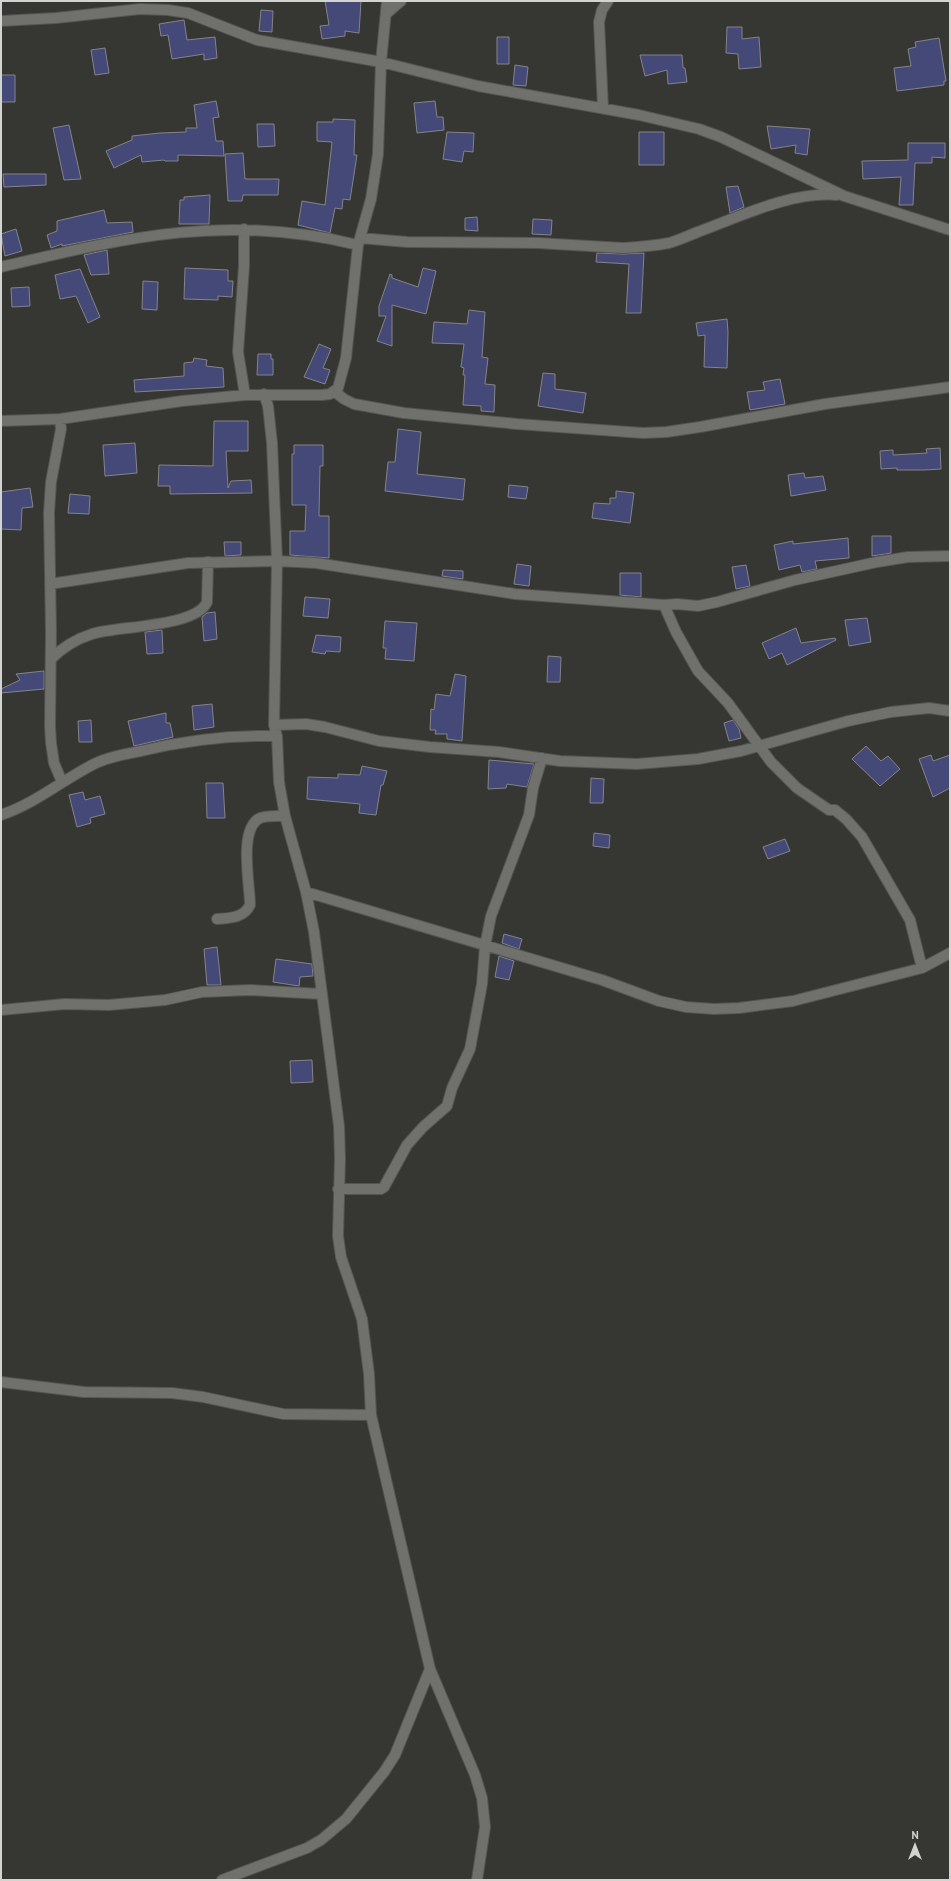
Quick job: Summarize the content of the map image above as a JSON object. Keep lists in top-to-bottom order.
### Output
{
  "north": "top"
}
